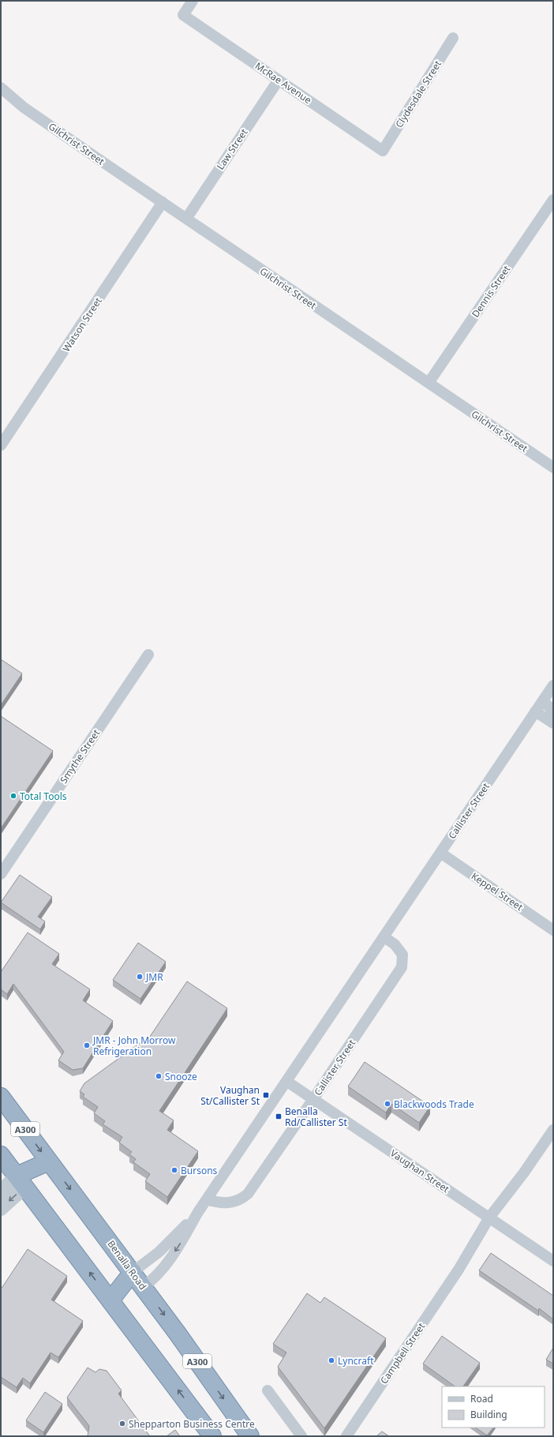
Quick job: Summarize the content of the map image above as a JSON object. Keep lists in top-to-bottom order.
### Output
{
  "streets": {
    "highway": ["A300", "Benalla Road"],
    "street": [
      "McRae Avenue",
      "Clydesdale Street",
      "Gilchrist Street",
      "Law Street",
      "Dennis Street",
      "Watson Street",
      "Smythe Street",
      "Callister Street",
      "Keppel Street",
      "Vaughan Street",
      "Campbell Street"
    ]
  },
  "crossings": [
    ["McRae Avenue", "Clydesdale Street"],
    ["McRae Avenue", "Law Street"],
    ["Gilchrist Street", "Law Street"],
    ["Gilchrist Street", "Dennis Street"],
    ["Gilchrist Street", "Watson Street"],
    ["Callister Street", "Keppel Street"],
    ["Callister Street", "Vaughan Street"],
    ["Callister Street", "Benalla Road"],
    ["Vaughan Street", "Campbell Street"]
  ],
  "places": {
    "other": [
      "Total Tools",
      "JMR",
      "JMR - John Morrow Refrigeration",
      "Snooze",
      "Blackwoods Trade",
      "Bursons",
      "Lyncraft",
      "Shepparton Business Centre"
    ],
    "transit": ["Vaughan St/Callister St", "Benalla Rd/Callister St"]
  },
  "legend": ["Road", "Building"]
}
